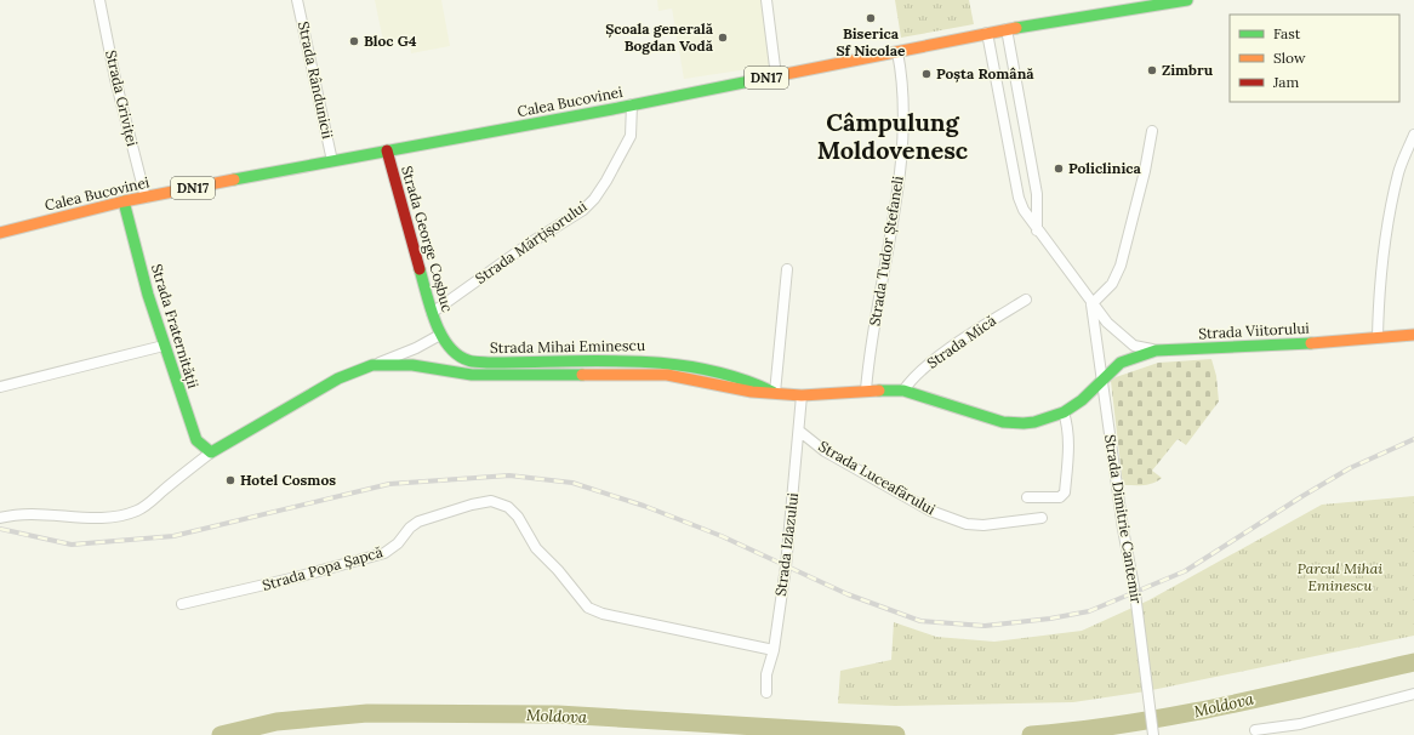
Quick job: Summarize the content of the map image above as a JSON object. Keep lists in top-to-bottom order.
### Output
{
  "streets": {
    "main road": [
      "DN17",
      "Calea Bucovinei",
      "Strada George Coșbuc",
      "Strada Fraternității",
      "Strada Viitorului",
      "Strada Mihai Eminescu"
    ],
    "street": [
      "Strada Rândunicii",
      "Strada Griviței",
      "Strada Mărțișorului",
      "Strada Tudor Ștefaneli",
      "Strada Mică",
      "Strada Luceafărului",
      "Strada Dimitrie Cantemir",
      "Strada Izlazului",
      "Strada Popa Șapcă"
    ]
  },
  "crossings": [
    ["DN17", "Calea Bucovinei"],
    ["Strada Rândunicii", "Calea Bucovinei"],
    ["Strada Griviței", "Calea Bucovinei"],
    ["Calea Bucovinei", "Strada George Coșbuc"],
    ["Calea Bucovinei", "Strada Mărțișorului"],
    ["Calea Bucovinei", "Strada Tudor Ștefaneli"],
    ["Calea Bucovinei", "Strada Fraternității"],
    ["Calea Bucovinei", "Strada Dimitrie Cantemir"],
    ["Strada George Coșbuc", "Strada Mărțișorului"],
    ["Strada George Coșbuc", "Strada Mihai Eminescu"],
    ["Strada Tudor Ștefaneli", "Strada Mihai Eminescu"],
    ["Strada Fraternității", "Strada Mihai Eminescu"],
    ["Strada Viitorului", "Strada Mihai Eminescu"],
    ["Strada Viitorului", "Strada Dimitrie Cantemir"],
    ["Strada Mică", "Strada Mihai Eminescu"],
    ["Strada Mihai Eminescu", "Strada Dimitrie Cantemir"],
    ["Strada Mihai Eminescu", "Strada Izlazului"],
    ["Strada Luceafărului", "Strada Izlazului"],
    ["Strada Izlazului", "Strada Popa Șapcă"]
  ],
  "districts": ["Câmpulung Moldovenesc"],
  "water": ["Moldova"],
  "parks": ["Parcul Mihai Eminescu"],
  "places": [
    "Biserica Sf Nicolae",
    "Școala generală Bogdan Vodă",
    "Bloc G4",
    "Zimbru",
    "Poșta Română",
    "Policlinica",
    "Hotel Cosmos"
  ],
  "legend": ["Fast", "Slow", "Jam"]
}
